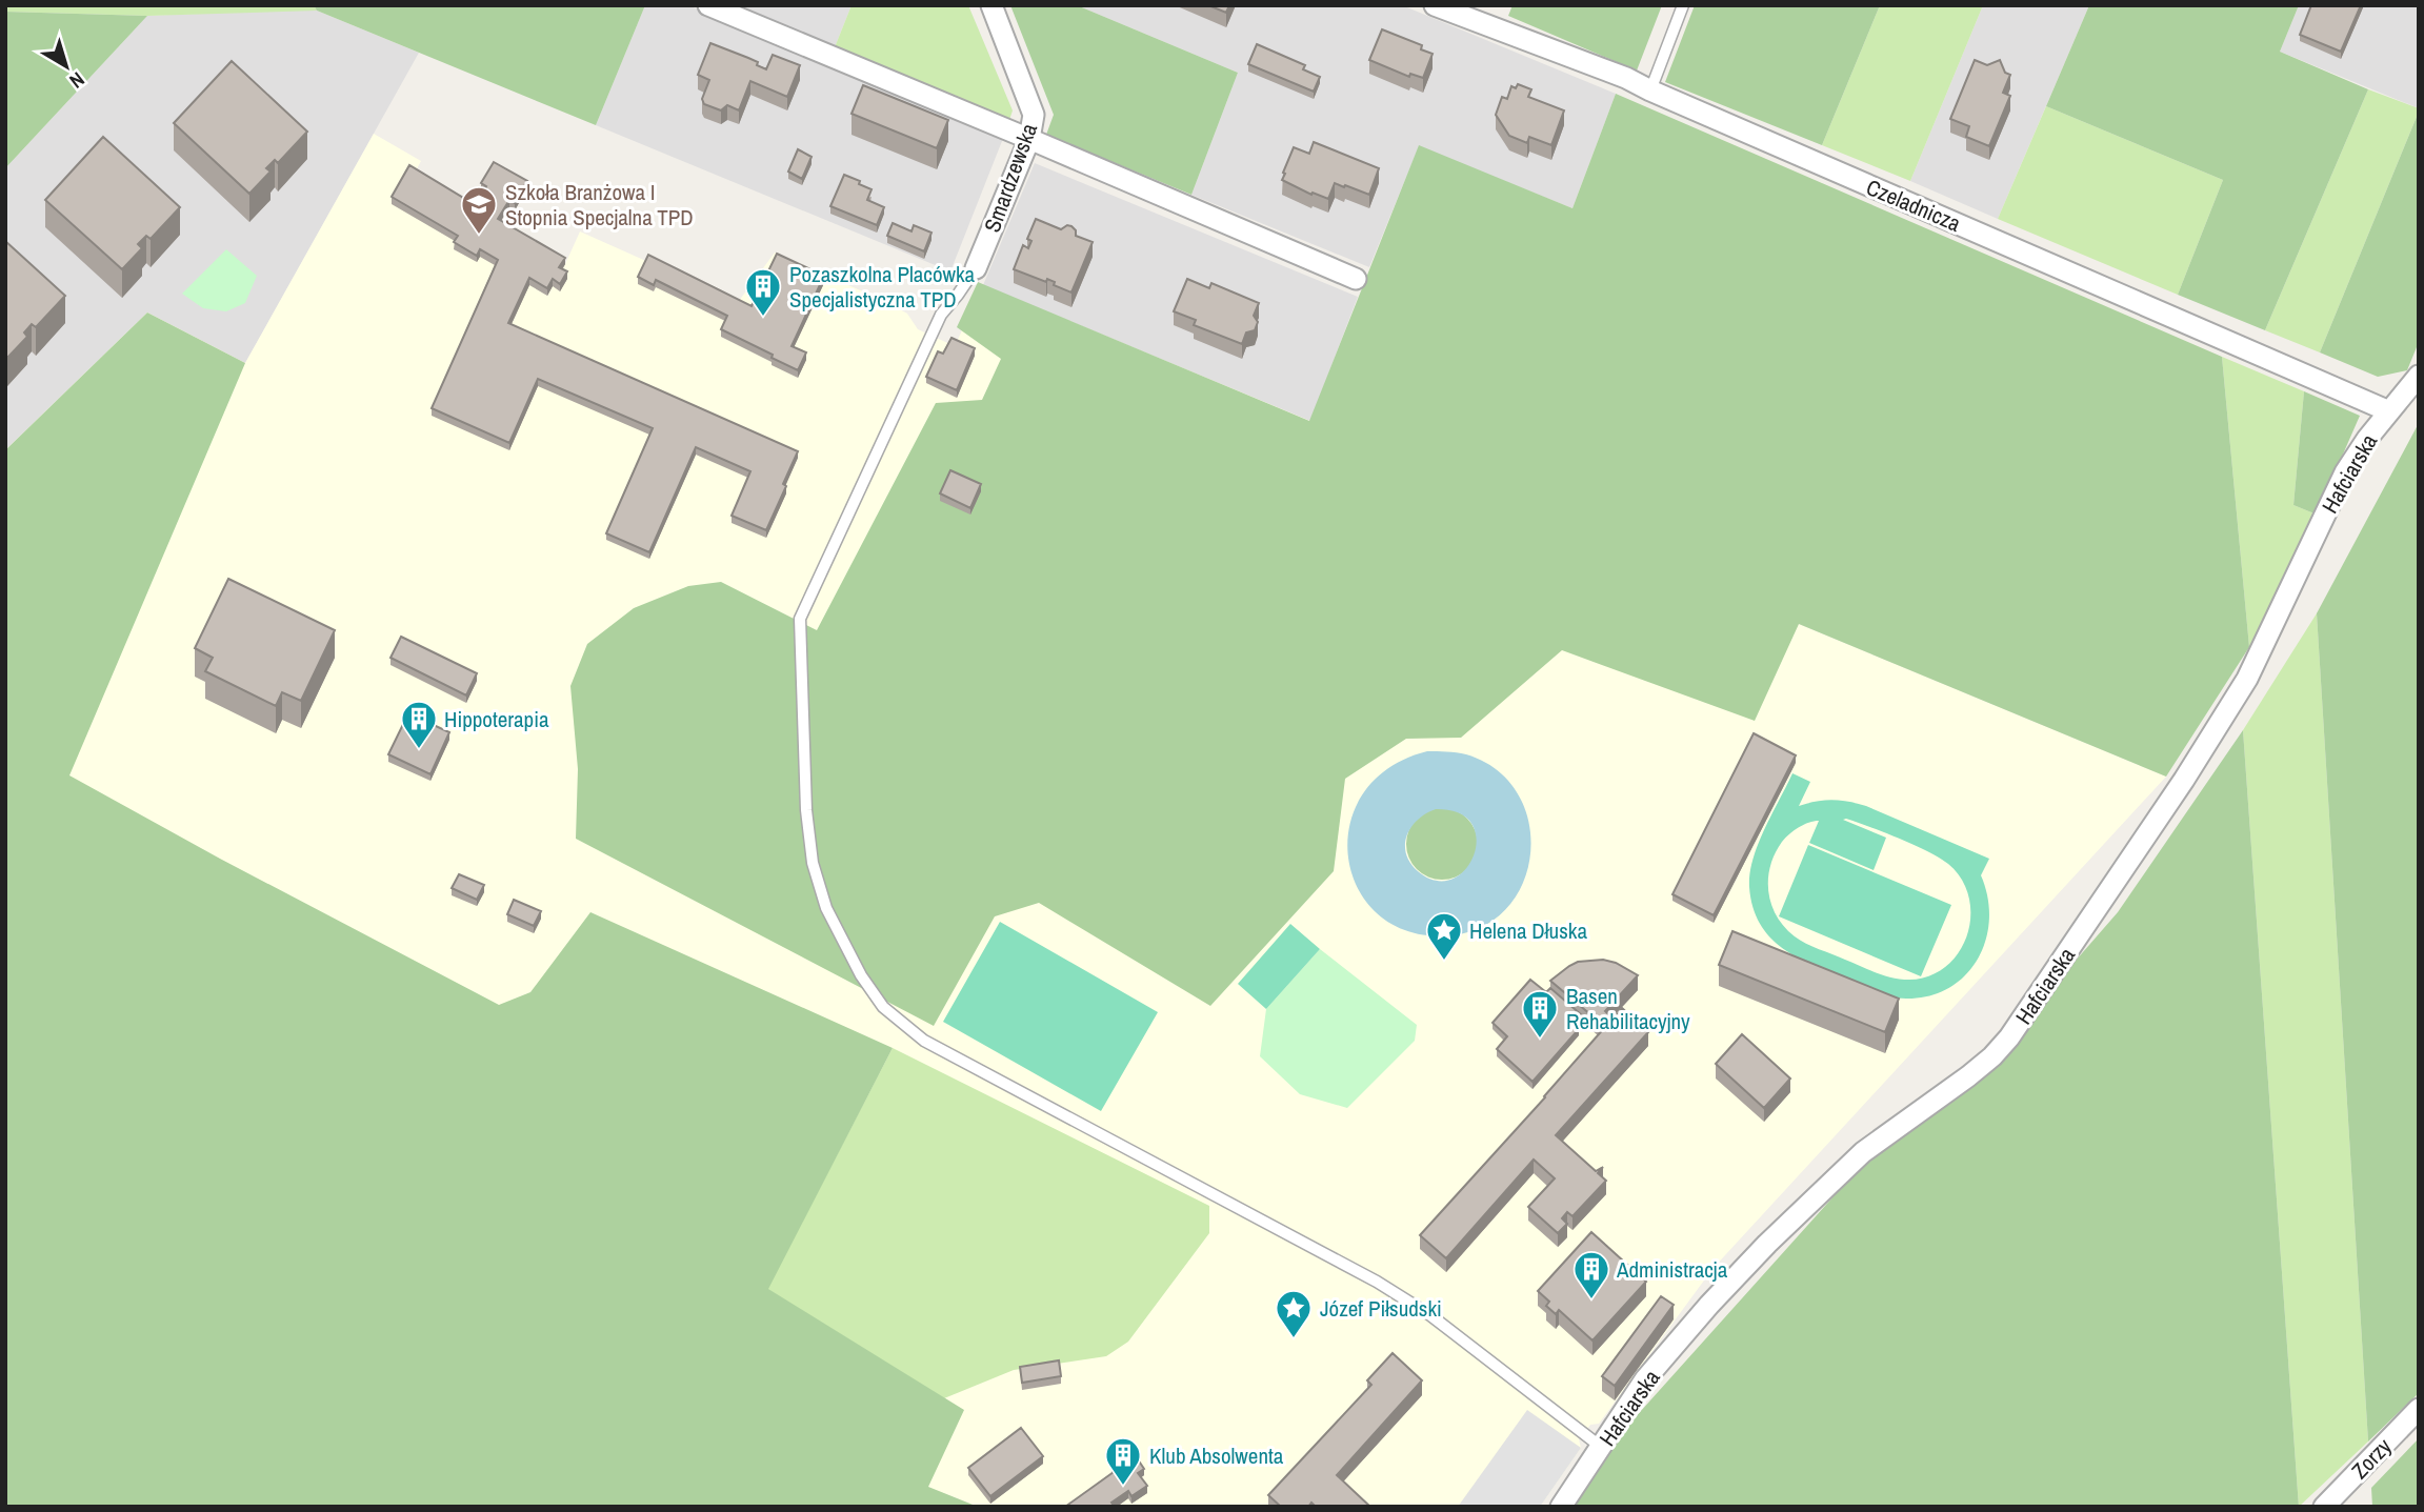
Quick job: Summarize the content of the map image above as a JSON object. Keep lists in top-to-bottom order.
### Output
{
  "streets": {
    "street": [
      "Smardzewska",
      "Czeladnicza",
      "Hafciarska",
      "Zorzy"
    ]
  },
  "crossings": [
    ["Czeladnicza", "Hafciarska"]
  ],
  "places": {
    "school or university": ["Szkoła Branżowa I Stopnia Specjalna TPD"],
    "building": [
      "Pozaszkolna Placówka Specjalistyczna TPD",
      "Hippoterapia",
      "Basen Rehabilitacyjny",
      "Administracja",
      "Klub Absolwenta"
    ],
    "place": ["Helena Dłuska", "Józef Piłsudski"]
  },
  "north": "bottom right"
}
